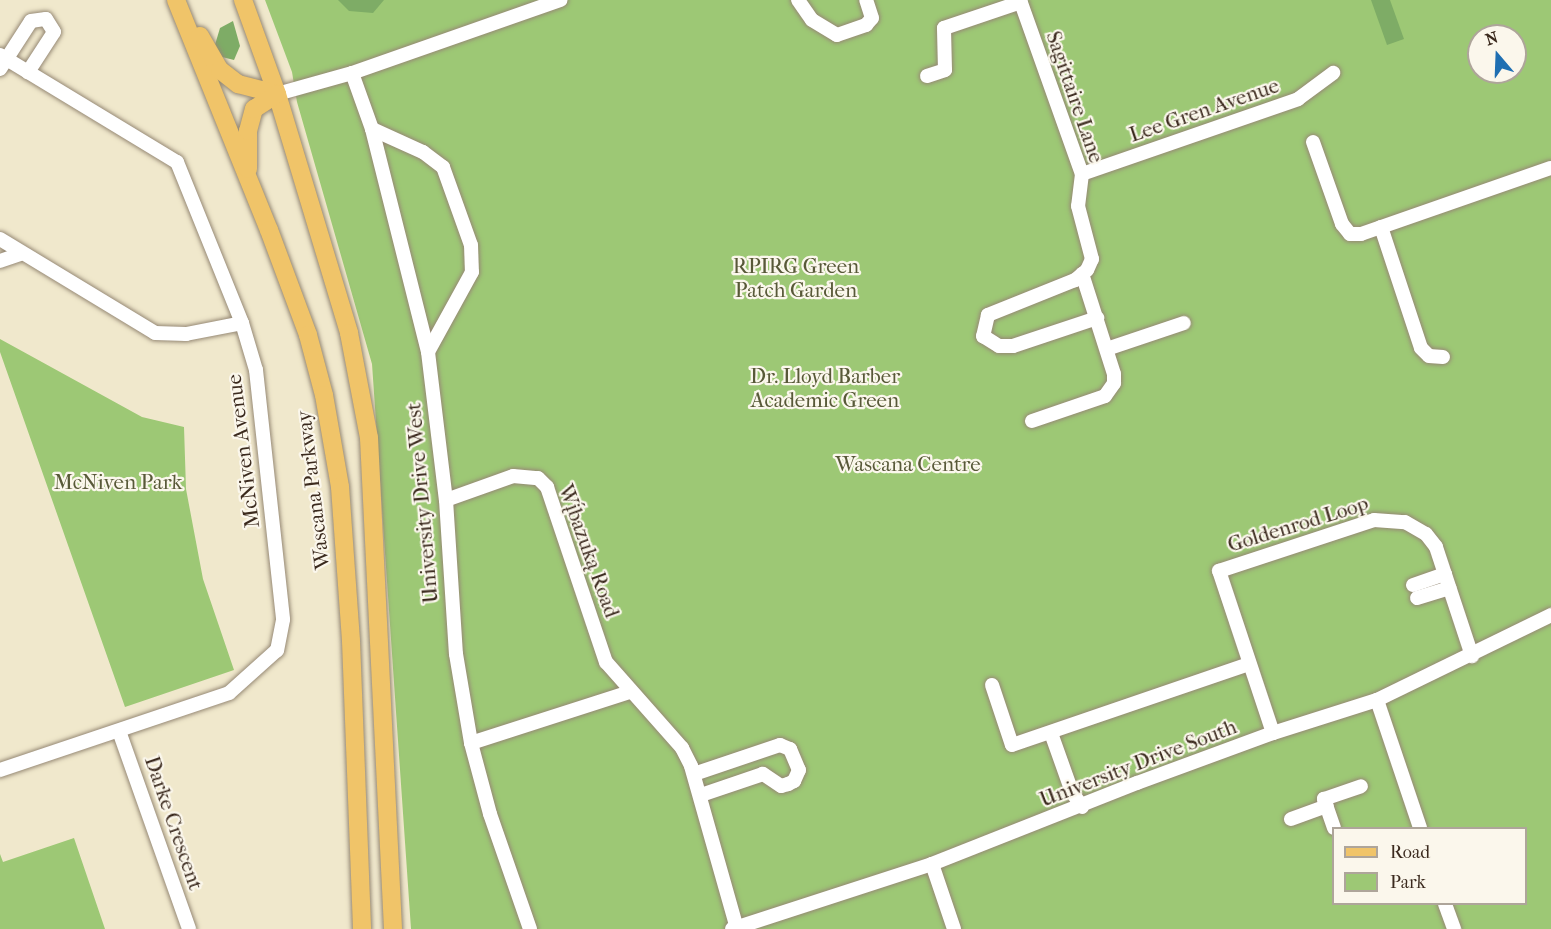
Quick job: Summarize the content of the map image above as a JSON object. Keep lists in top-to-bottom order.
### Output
{
  "streets": {
    "main road": ["Wascana Parkway"],
    "street": [
      "Sagittaire Lane",
      "Lee Gren Avenue",
      "McNiven Avenue",
      "University Drive West",
      "Goldenrod Loop",
      "Wį́bazuką Road",
      "University Drive South",
      "Darke Crescent"
    ]
  },
  "crossings": [
    ["Sagittaire Lane", "Lee Gren Avenue"],
    ["McNiven Avenue", "Darke Crescent"],
    ["University Drive West", "Wį́bazuką Road"],
    ["Goldenrod Loop", "University Drive South"],
    ["Wį́bazuką Road", "University Drive South"]
  ],
  "parks": [
    "RPIRG Green Patch Garden",
    "Dr. Lloyd Barber Academic Green",
    "Wascana Centre",
    "McNiven Park"
  ],
  "legend": ["Road", "Park"],
  "north": "top"
}
